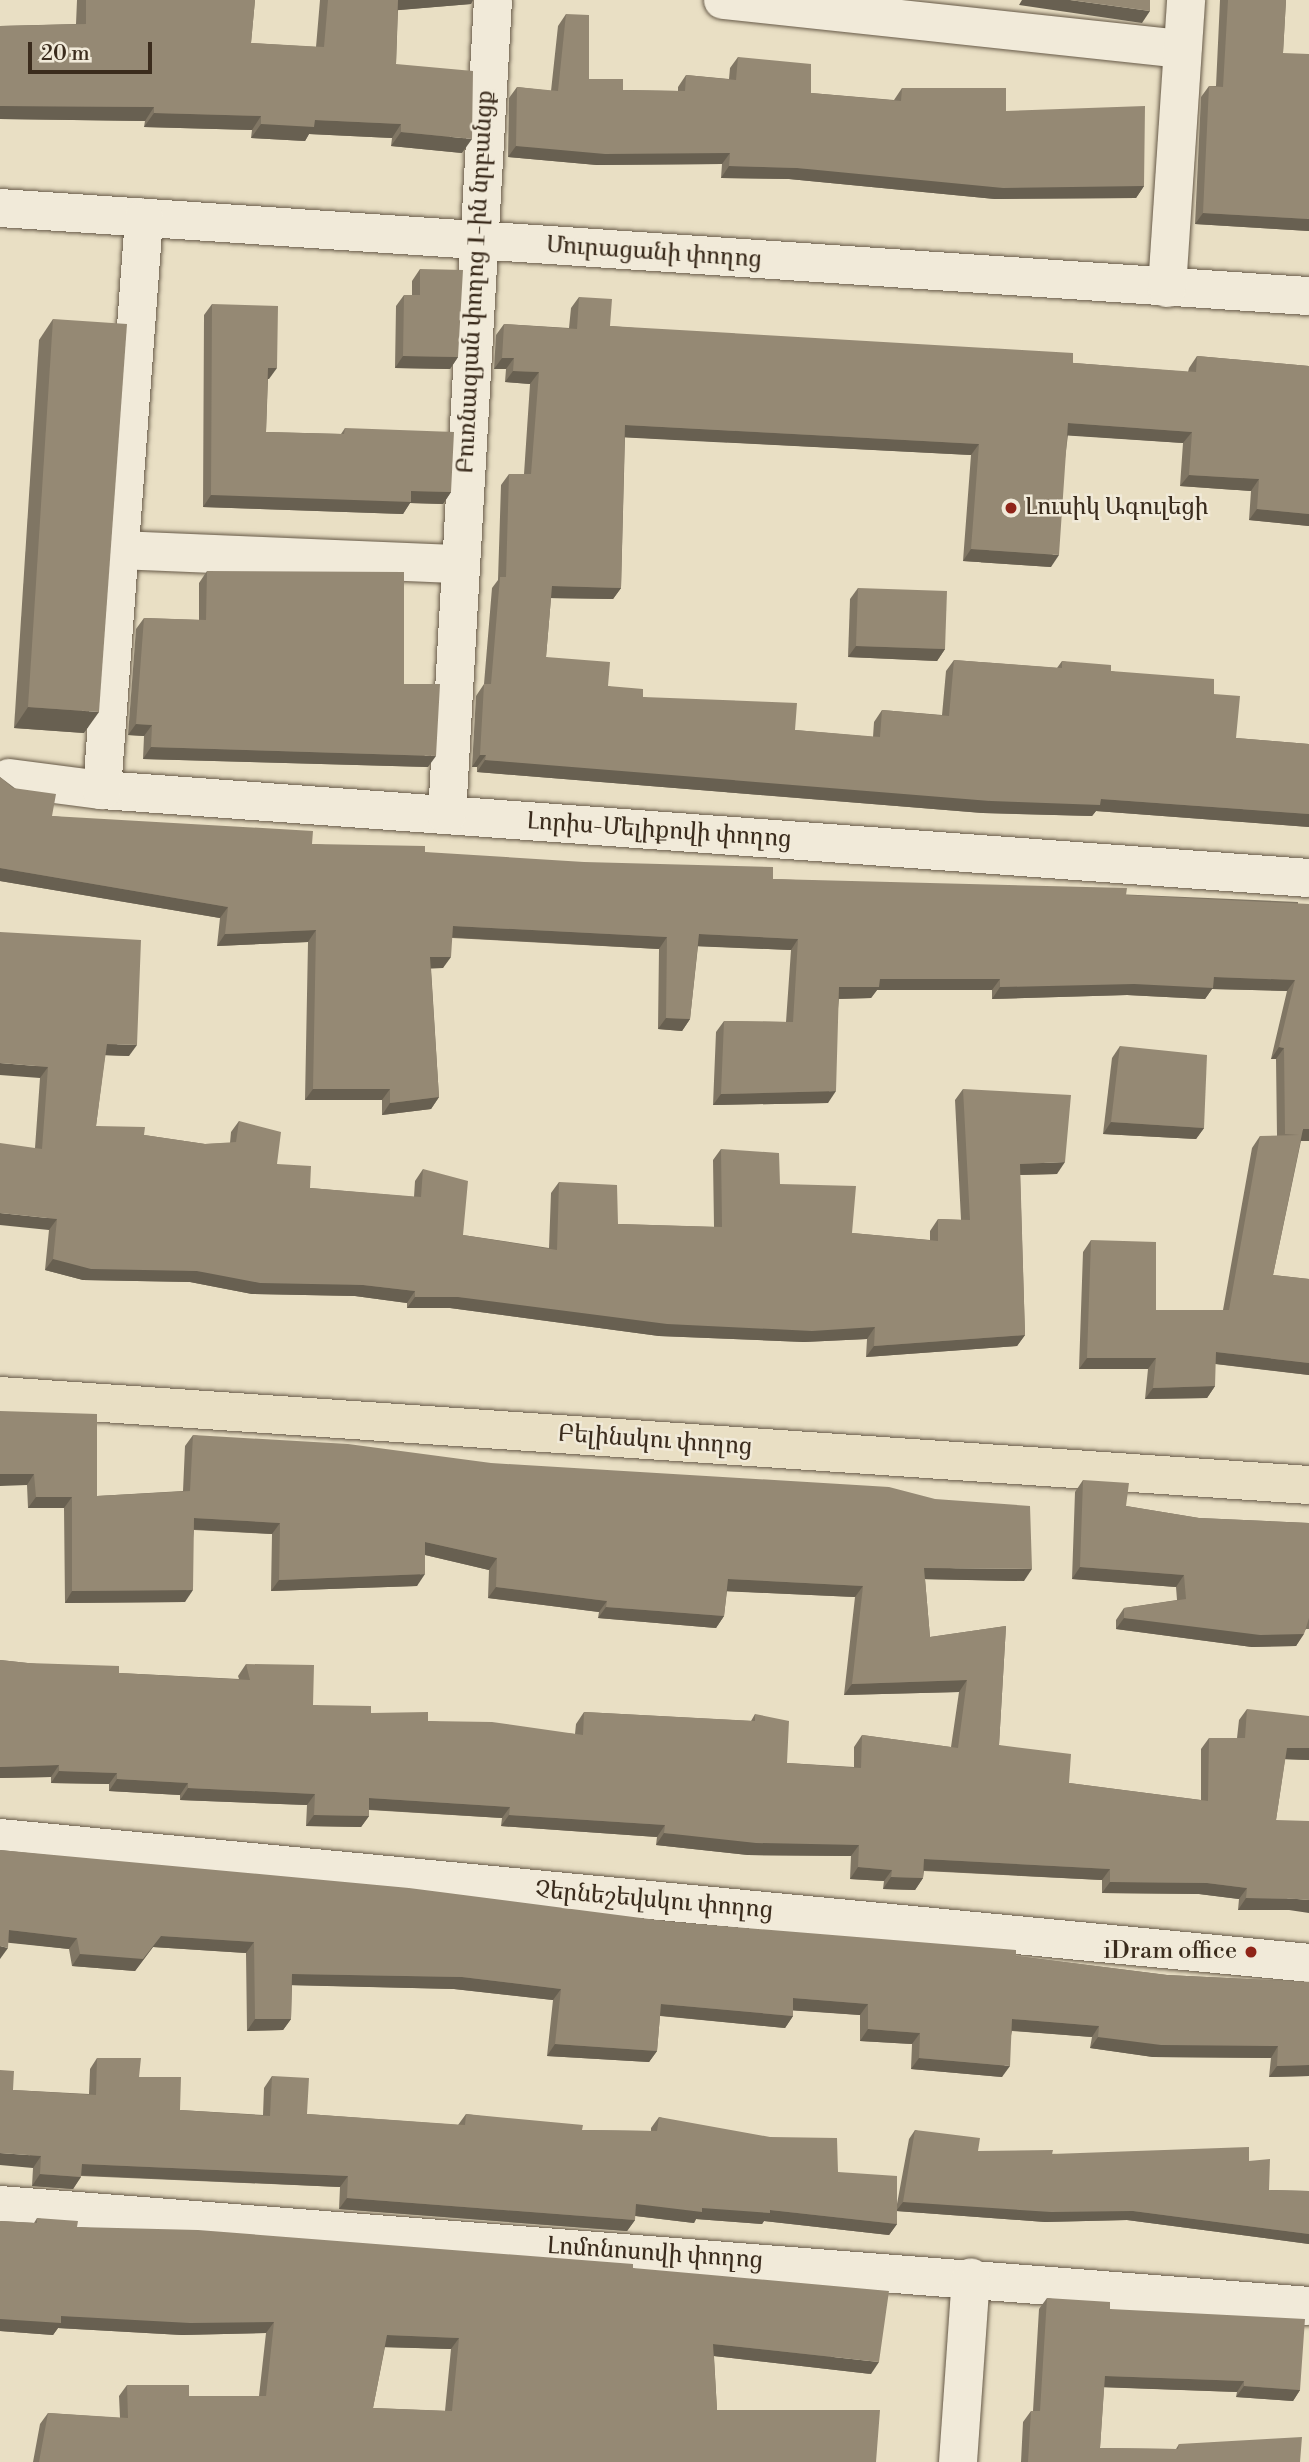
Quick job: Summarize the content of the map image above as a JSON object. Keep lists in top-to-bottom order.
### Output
{
  "streets": {
    "main road": ["Բելինսկու փողոց"],
    "street": [
      "Մուրացանի փողոց",
      "Բուռնազյան փողոց 1-ին նրբանցք",
      "Լորիս-Մելիքովի փողոց",
      "Չերնեշեվսկու փողոց",
      "Լոմոնոսովի փողոց"
    ]
  },
  "crossings": [
    ["Մուրացանի փողոց", "Բուռնազյան փողոց 1-ին նրբանցք"],
    ["Բուռնազյան փողոց 1-ին նրբանցք", "Լորիս-Մելիքովի փողոց"]
  ],
  "places": ["Լուսիկ Ագուլեցի", "iDram office"],
  "scale_bar": "20 m"
}
